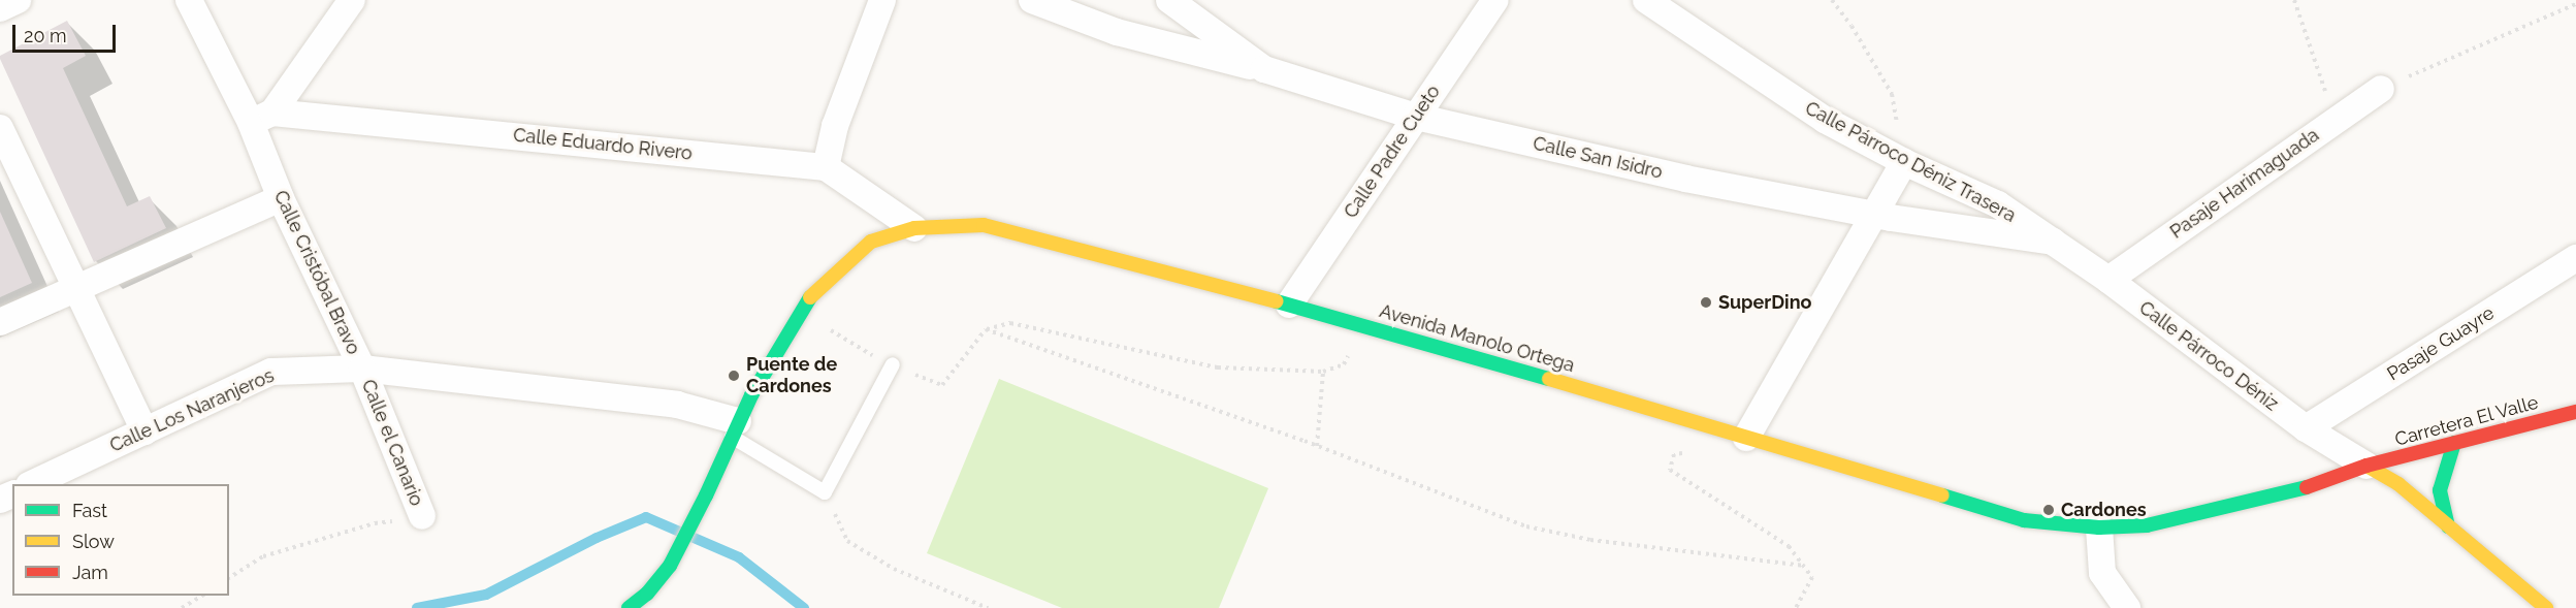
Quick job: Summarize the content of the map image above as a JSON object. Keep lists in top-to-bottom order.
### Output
{
  "streets": {
    "street": [
      "Calle Eduardo Rivero",
      "Calle Padre Cueto",
      "Calle San Isidro",
      "Calle Párroco Déniz Trasera",
      "Pasaje Harimaguada",
      "Calle Cristóbal Bravo",
      "Avenida Manolo Ortega",
      "Pasaje Guayre",
      "Calle Párroco Déniz",
      "Calle Los Naranjeros",
      "Carretera El Valle",
      "Calle el Canario"
    ]
  },
  "crossings": [
    ["Calle Eduardo Rivero", "Calle Cristóbal Bravo"],
    ["Calle Eduardo Rivero", "Avenida Manolo Ortega"],
    ["Calle Padre Cueto", "Calle San Isidro"],
    ["Calle Padre Cueto", "Avenida Manolo Ortega"],
    ["Calle San Isidro", "Calle Párroco Déniz Trasera"],
    ["Calle San Isidro", "Calle Párroco Déniz"],
    ["Calle Párroco Déniz Trasera", "Calle Párroco Déniz"],
    ["Pasaje Harimaguada", "Calle Párroco Déniz"],
    ["Calle Cristóbal Bravo", "Avenida Manolo Ortega"],
    ["Calle Cristóbal Bravo", "Calle Los Naranjeros"],
    ["Calle Cristóbal Bravo", "Calle el Canario"],
    ["Avenida Manolo Ortega", "Calle Párroco Déniz"],
    ["Avenida Manolo Ortega", "Carretera El Valle"],
    ["Pasaje Guayre", "Calle Párroco Déniz"],
    ["Calle Párroco Déniz", "Carretera El Valle"],
    ["Calle Los Naranjeros", "Calle el Canario"]
  ],
  "places": ["SuperDino", "Puente de Cardones", "Cardones"],
  "legend": ["Fast", "Slow", "Jam"],
  "scale_bar": "20 m"
}
